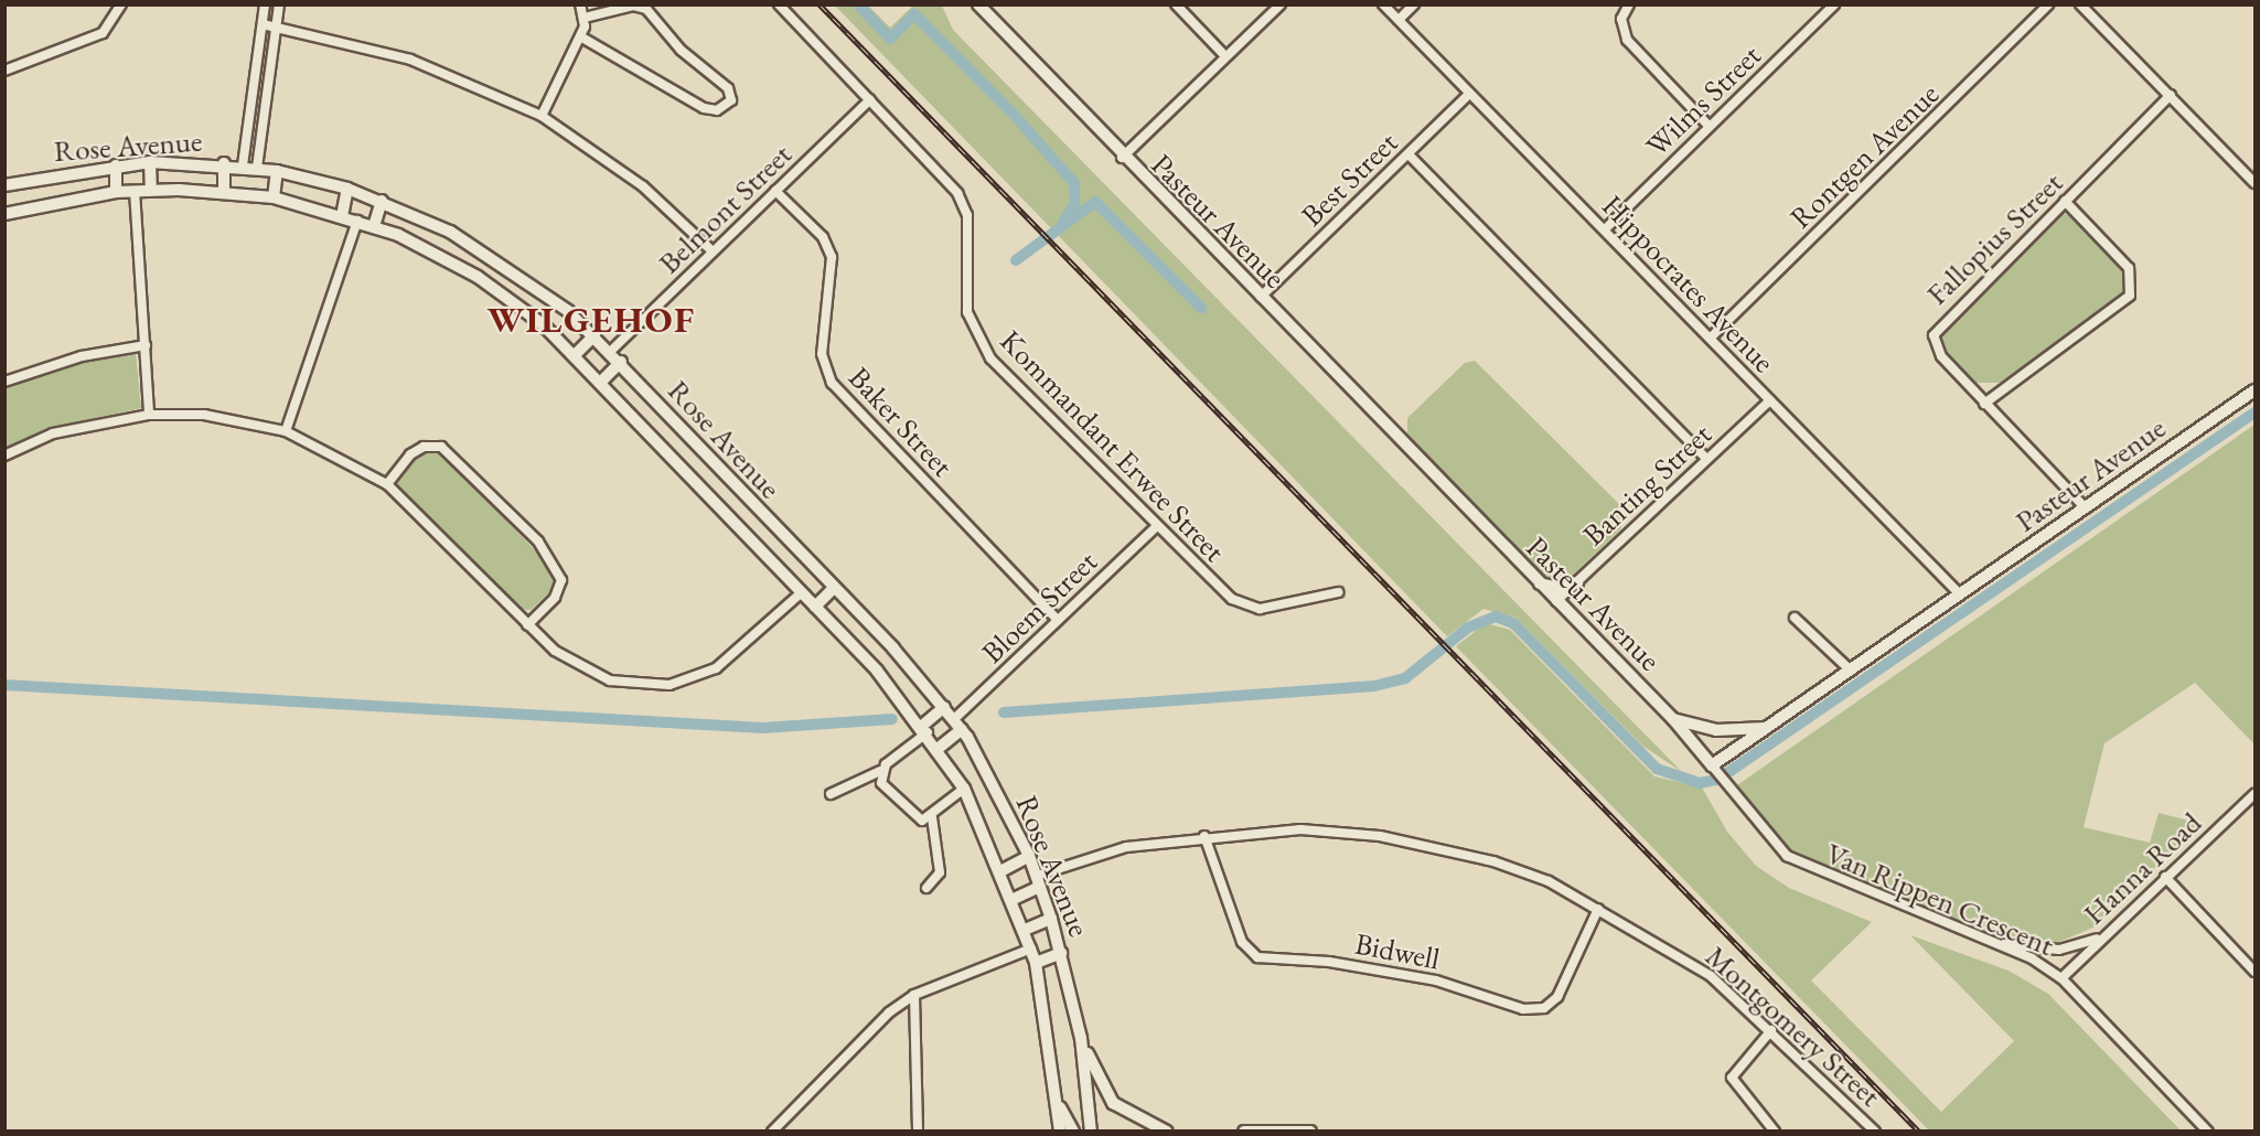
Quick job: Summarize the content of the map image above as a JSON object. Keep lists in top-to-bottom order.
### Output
{
  "streets": {
    "street": [
      "Wilms Street",
      "Rose Avenue",
      "Rontgen Avenue",
      "Best Street",
      "Belmont Street",
      "Pasteur Avenue",
      "Fallopius Street",
      "Hippocrates Avenue",
      "Baker Street",
      "Kommandant Erwee Street",
      "Banting Street",
      "Bloem Street",
      "Hanna Road",
      "Van Rippen Crescent",
      "Bidwell",
      "Montgomery Street"
    ]
  },
  "crossings": [
    ["Wilms Street", "Hippocrates Avenue"],
    ["Rose Avenue", "Belmont Street"],
    ["Rose Avenue", "Bloem Street"],
    ["Rose Avenue", "Montgomery Street"],
    ["Rontgen Avenue", "Hippocrates Avenue"],
    ["Best Street", "Pasteur Avenue"],
    ["Best Street", "Hippocrates Avenue"],
    ["Belmont Street", "Baker Street"],
    ["Belmont Street", "Kommandant Erwee Street"],
    ["Pasteur Avenue", "Fallopius Street"],
    ["Pasteur Avenue", "Hippocrates Avenue"],
    ["Pasteur Avenue", "Banting Street"],
    ["Pasteur Avenue", "Van Rippen Crescent"],
    ["Hippocrates Avenue", "Banting Street"],
    ["Baker Street", "Bloem Street"],
    ["Kommandant Erwee Street", "Bloem Street"],
    ["Hanna Road", "Van Rippen Crescent"],
    ["Bidwell", "Montgomery Street"]
  ],
  "districts": ["WILGEHOF"]
}
